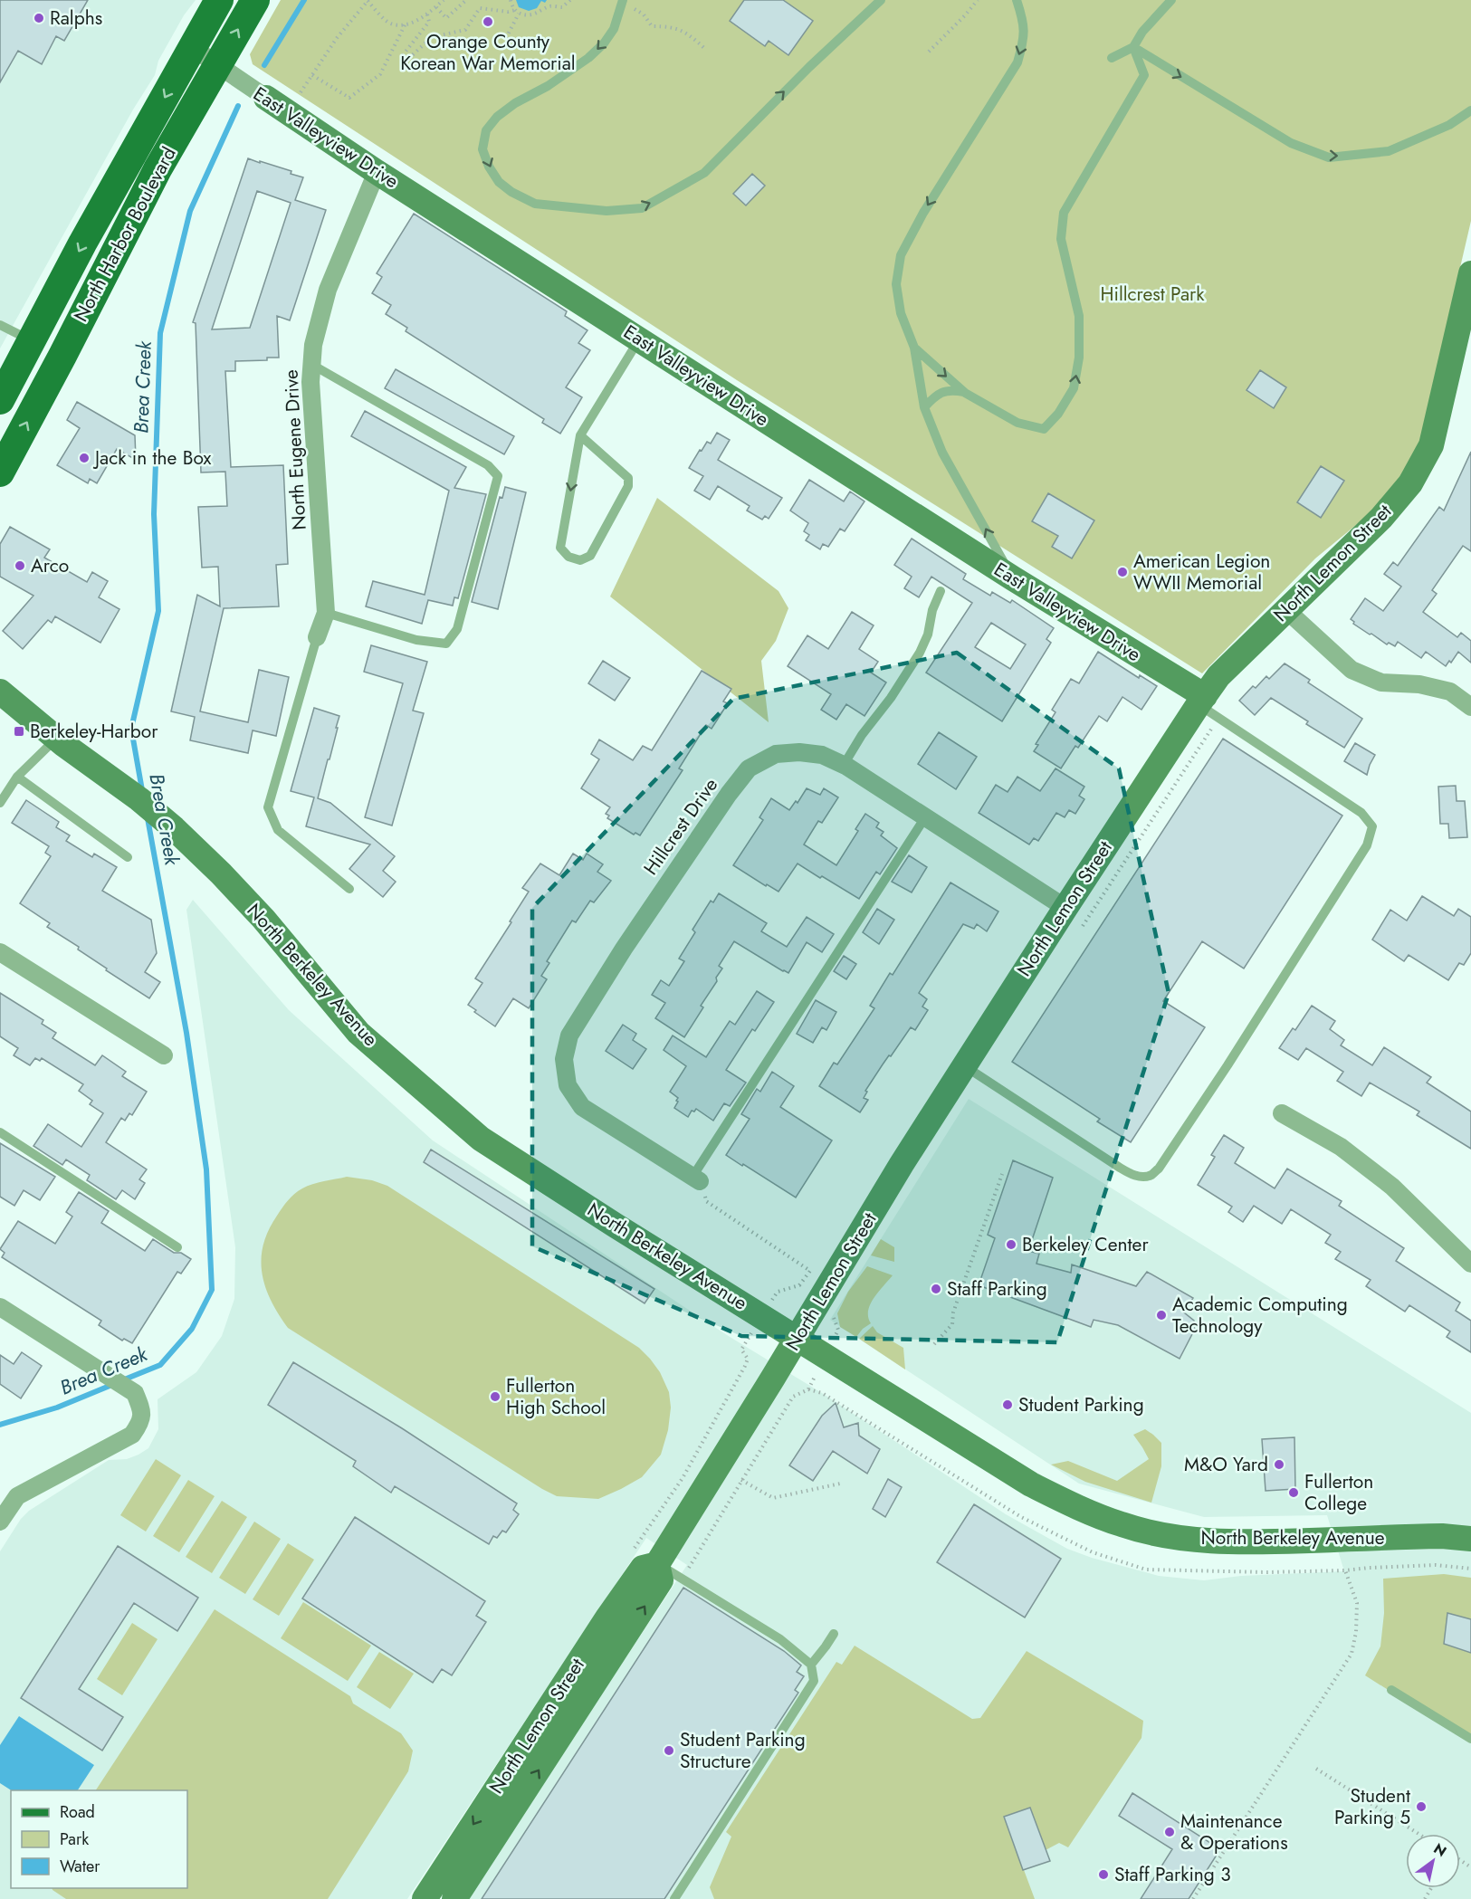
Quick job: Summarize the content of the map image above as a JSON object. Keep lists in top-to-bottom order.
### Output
{
  "streets": {
    "main road": ["North Harbor Boulevard"],
    "street": [
      "East Valleyview Drive",
      "North Eugene Drive",
      "North Lemon Street",
      "Hillcrest Drive",
      "North Berkeley Avenue"
    ]
  },
  "crossings": [
    ["East Valleyview Drive", "North Harbor Boulevard"],
    ["East Valleyview Drive", "North Eugene Drive"],
    ["East Valleyview Drive", "North Lemon Street"],
    ["North Lemon Street", "Hillcrest Drive"],
    ["North Lemon Street", "North Berkeley Avenue"]
  ],
  "water": ["Brea Creek"],
  "parks": ["Hillcrest Park"],
  "places": {
    "other": [
      "Ralphs",
      "Orange County Korean War Memorial",
      "Jack in the Box",
      "Arco",
      "American Legion WWII Memorial",
      "Berkeley Center",
      "Staff Parking",
      "Academic Computing Technology",
      "Fullerton High School",
      "Student Parking",
      "M&O Yard",
      "Fullerton College",
      "Student Parking Structure",
      "Student Parking 5",
      "Maintenance & Operations",
      "Staff Parking 3"
    ],
    "transit": ["Berkeley-Harbor"]
  },
  "legend": ["Road", "Park", "Water"],
  "north": "top right"
}
